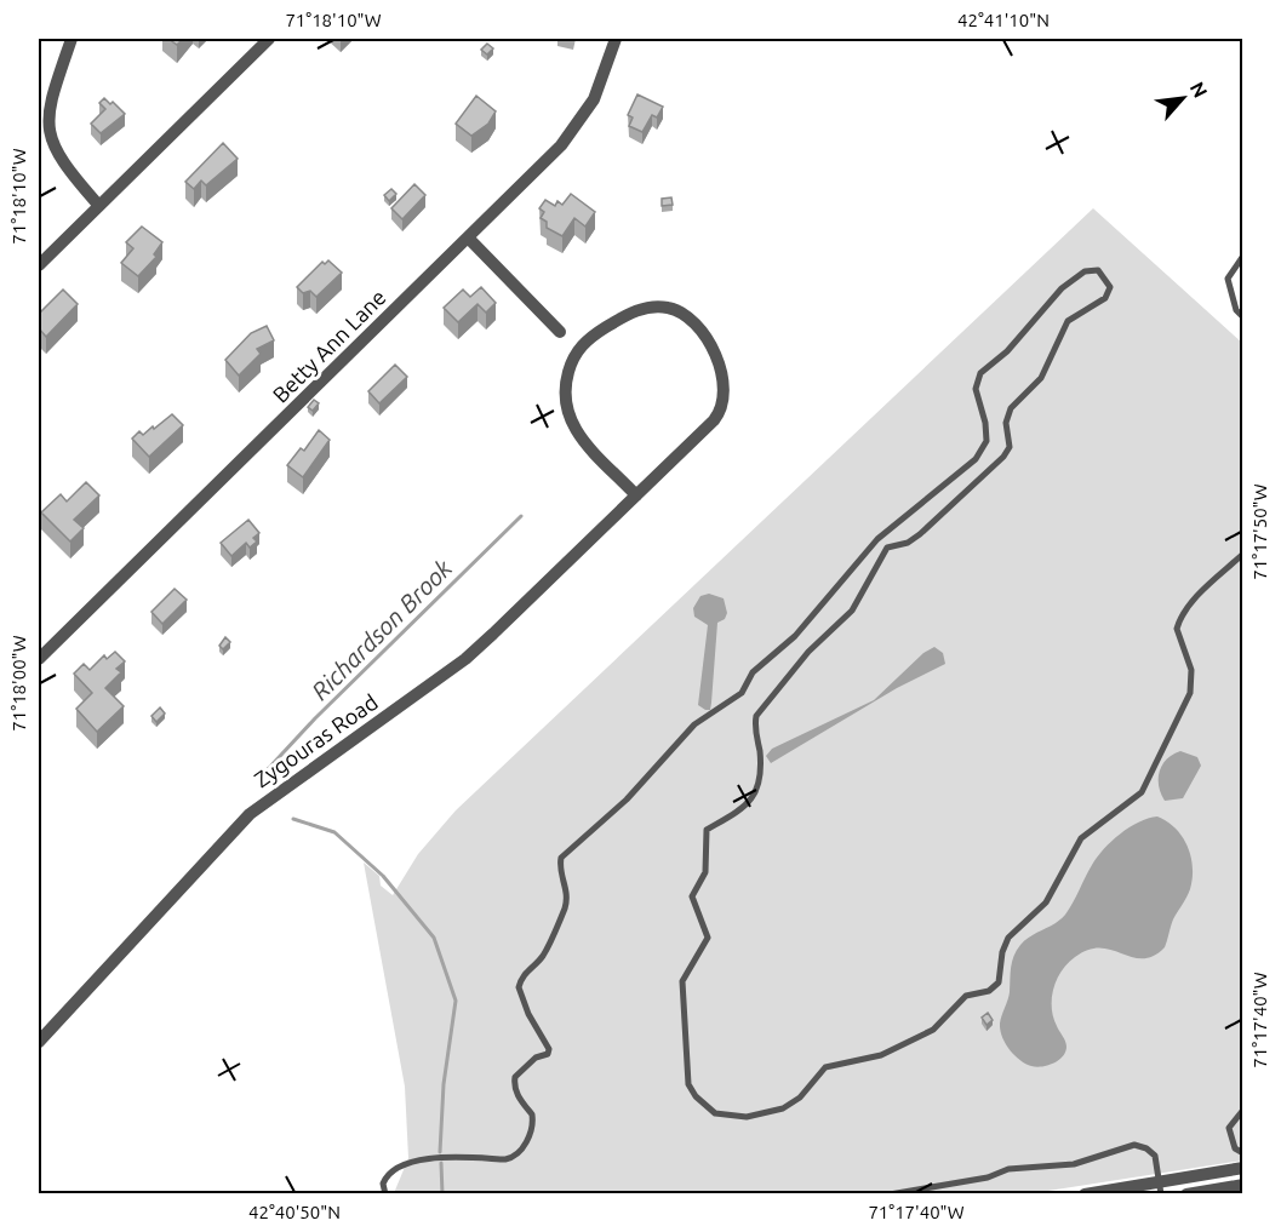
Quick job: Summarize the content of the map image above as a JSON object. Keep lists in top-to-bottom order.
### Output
{
  "streets": {
    "street": ["Betty Ann Lane", "Zygouras Road"]
  },
  "water": ["Richardson Brook"],
  "north": "top right",
  "coordinates": [
    "71°18'10\"W",
    "42°41'10\"N",
    "71°17'50\"W",
    "71°18'00\"W",
    "71°17'40\"W",
    "42°40'50\"N"
  ]
}
